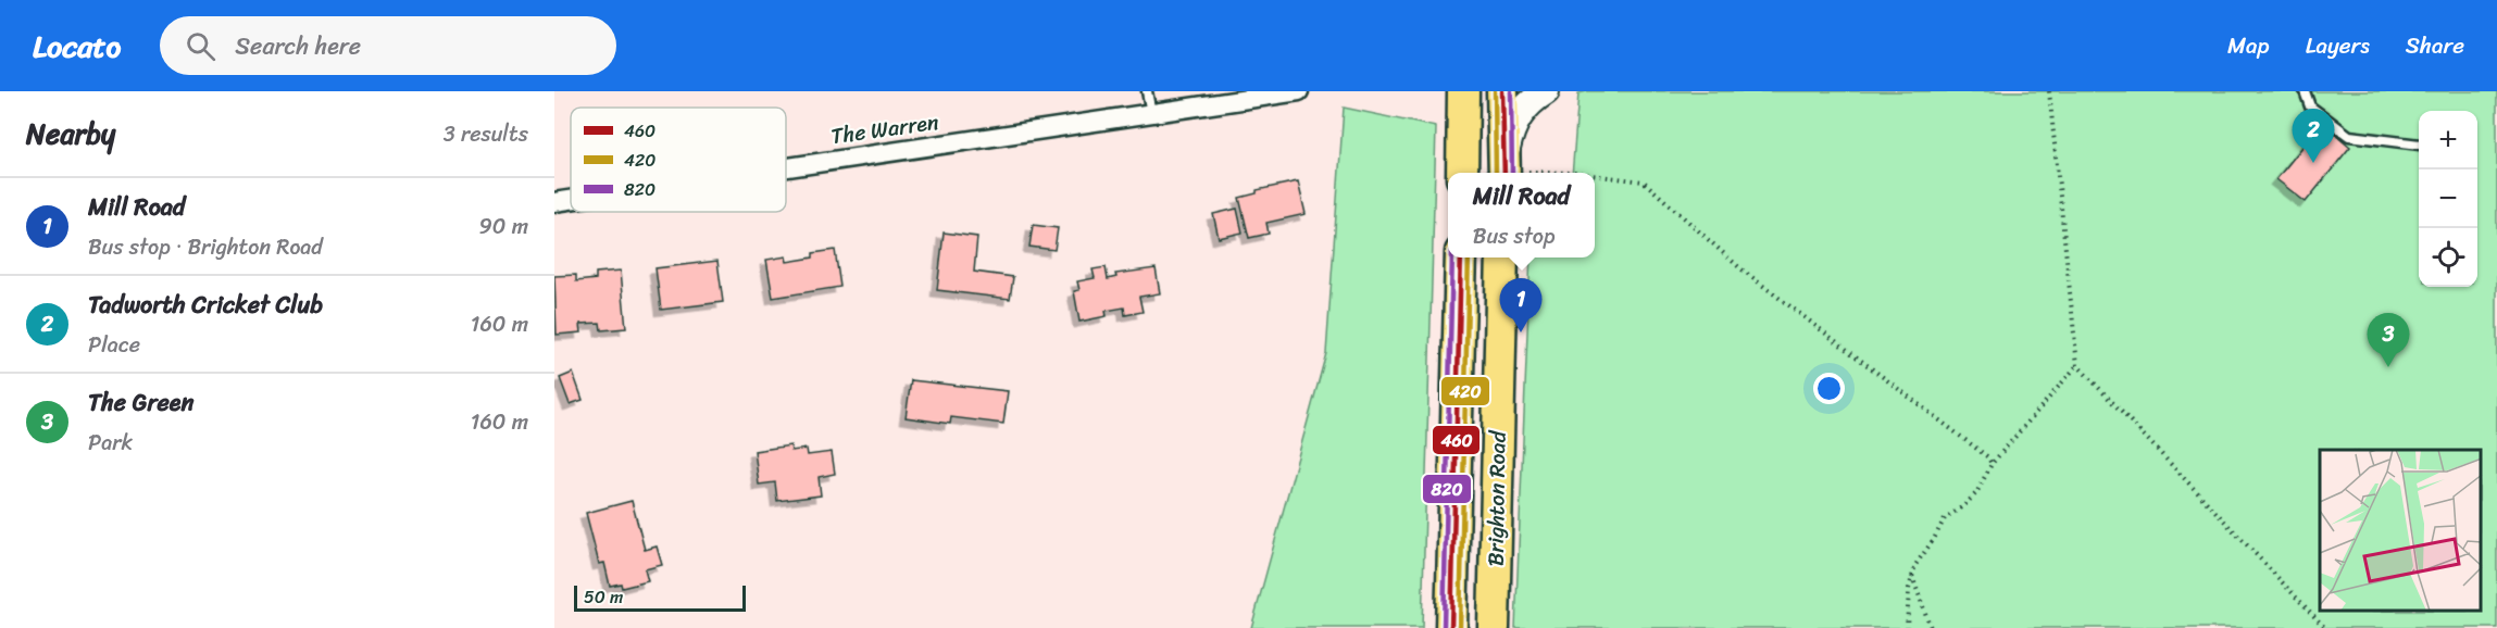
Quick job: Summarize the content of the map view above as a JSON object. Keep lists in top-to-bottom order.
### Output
{
  "streets": {
    "highway": ["Brighton Road"],
    "street": ["The Warren"]
  },
  "lines": ["transit line 460", "transit line 420", "transit line 820"],
  "legend": ["460", "420", "820"],
  "scale_bar": "50 m",
  "page": {
    "header": "Locato",
    "search": "Search here",
    "nav": ["Map", "Layers", "Share"],
    "heading": ["Nearby", "3 results"],
    "pins": ["2", "1", "3"],
    "map_buttons": ["+", "−"],
    "popup": ["Mill Road", "Bus stop"],
    "list": [
      {
        "mark": "1",
        "name": "Mill Road",
        "note": "Bus stop · Brighton Road",
        "value": "90 m"
      },
      {
        "mark": "2",
        "name": "Tadworth Cricket Club",
        "note": "Place",
        "value": "160 m"
      },
      {
        "mark": "3",
        "name": "The Green",
        "note": "Park",
        "value": "160 m"
      }
    ],
    "scale": "50 m"
  }
}
